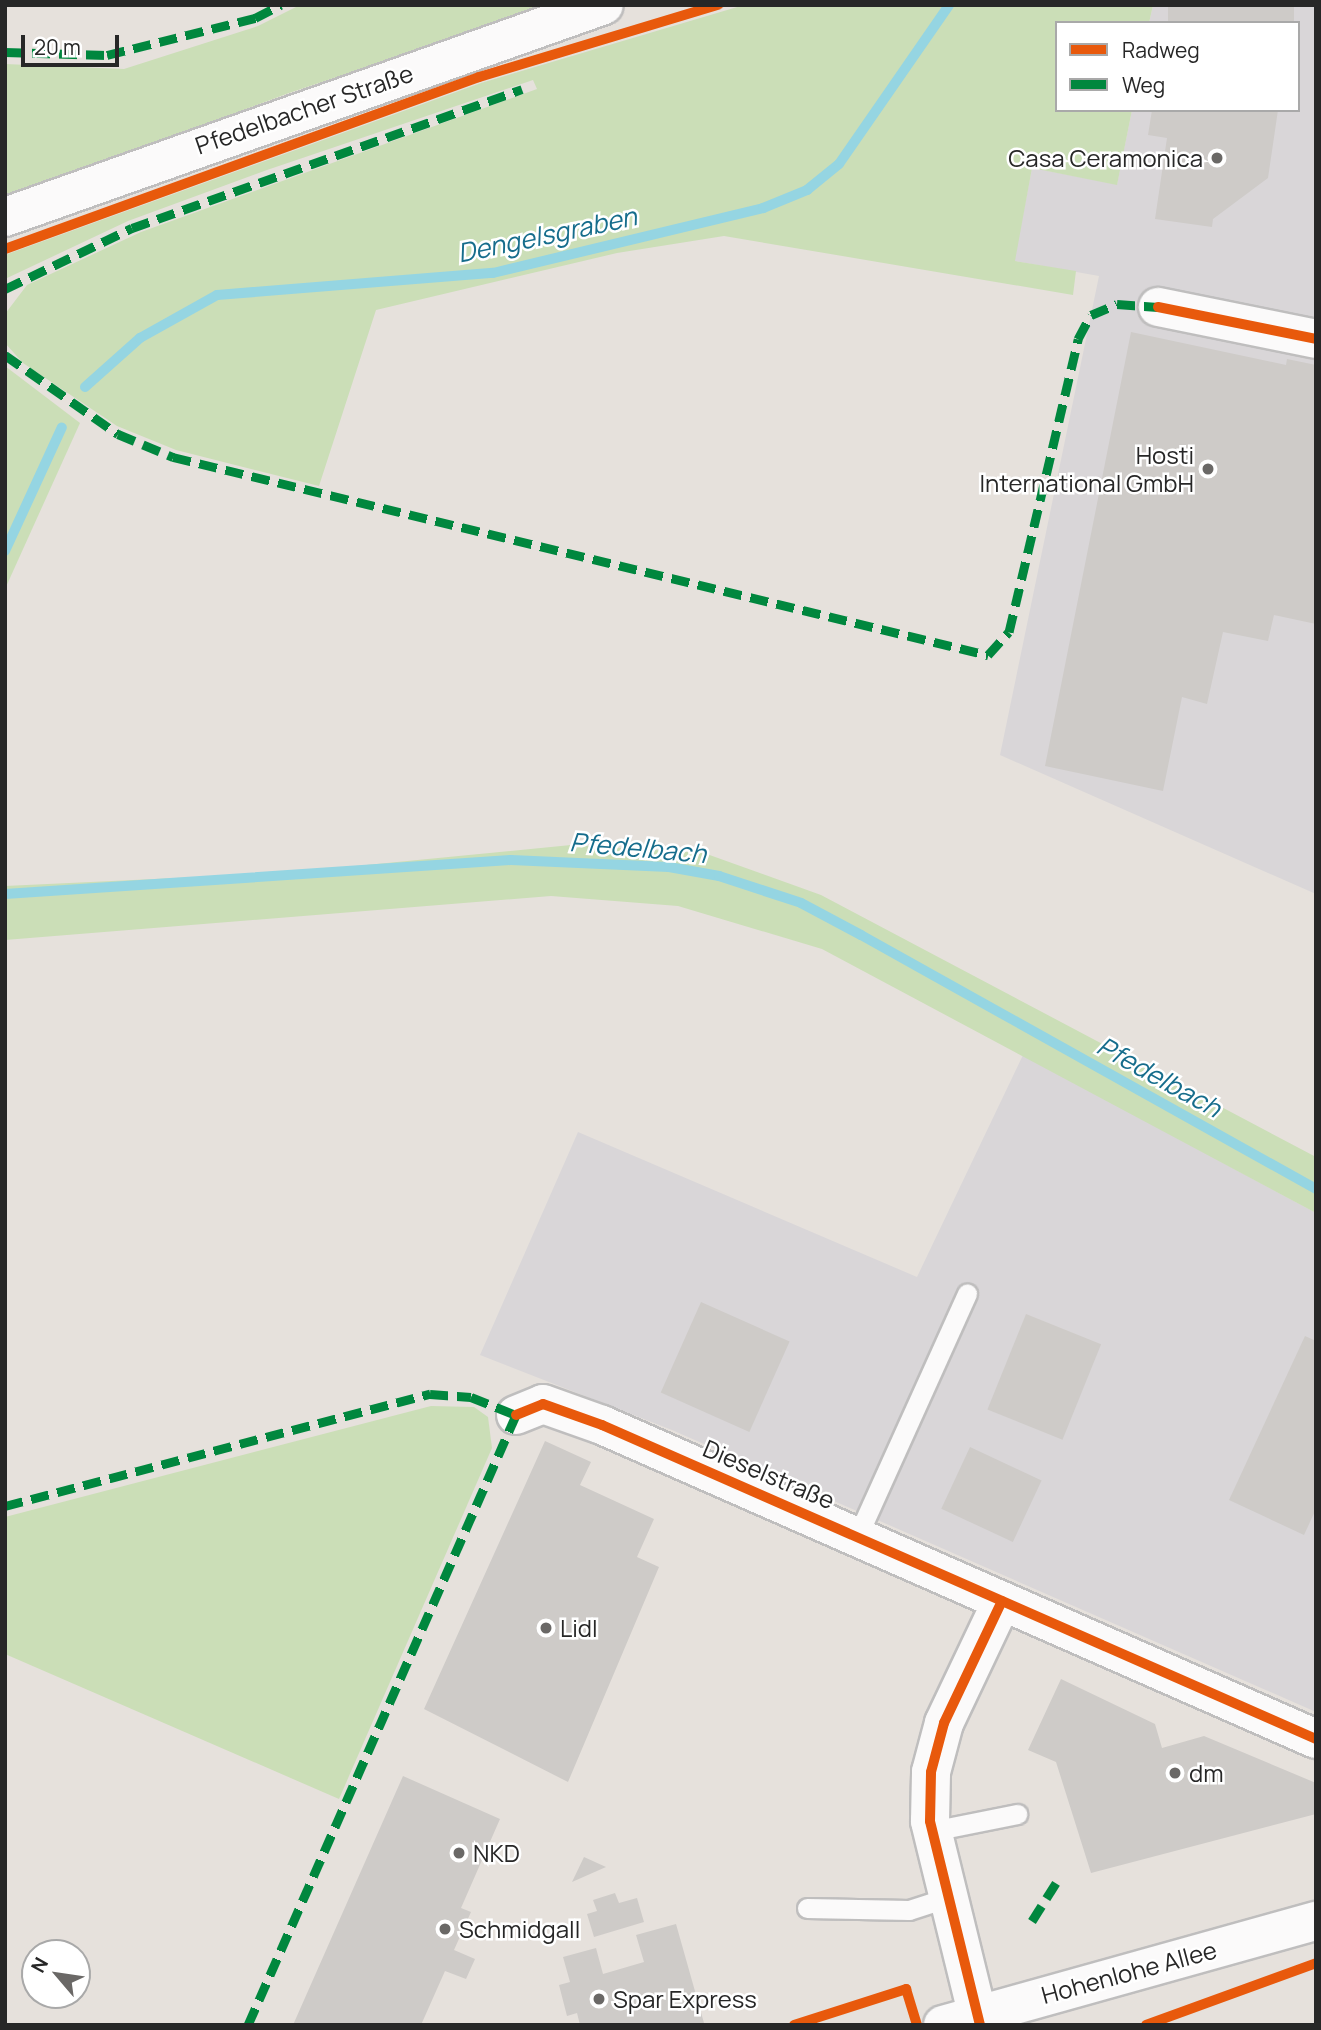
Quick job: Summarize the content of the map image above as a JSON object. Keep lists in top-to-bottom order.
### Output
{
  "streets": {
    "street": ["Pfedelbacher Straße", "Dieselstraße", "Hohenlohe Allee"]
  },
  "water": ["Dengelsgraben", "Pfedelbach"],
  "places": [
    "Casa Ceramonica",
    "Hosti International GmbH",
    "Lidl",
    "dm",
    "NKD",
    "Schmidgall",
    "Spar Express"
  ],
  "legend": ["Radweg", "Weg"],
  "scale_bar": "20 m",
  "north": "top left"
}
